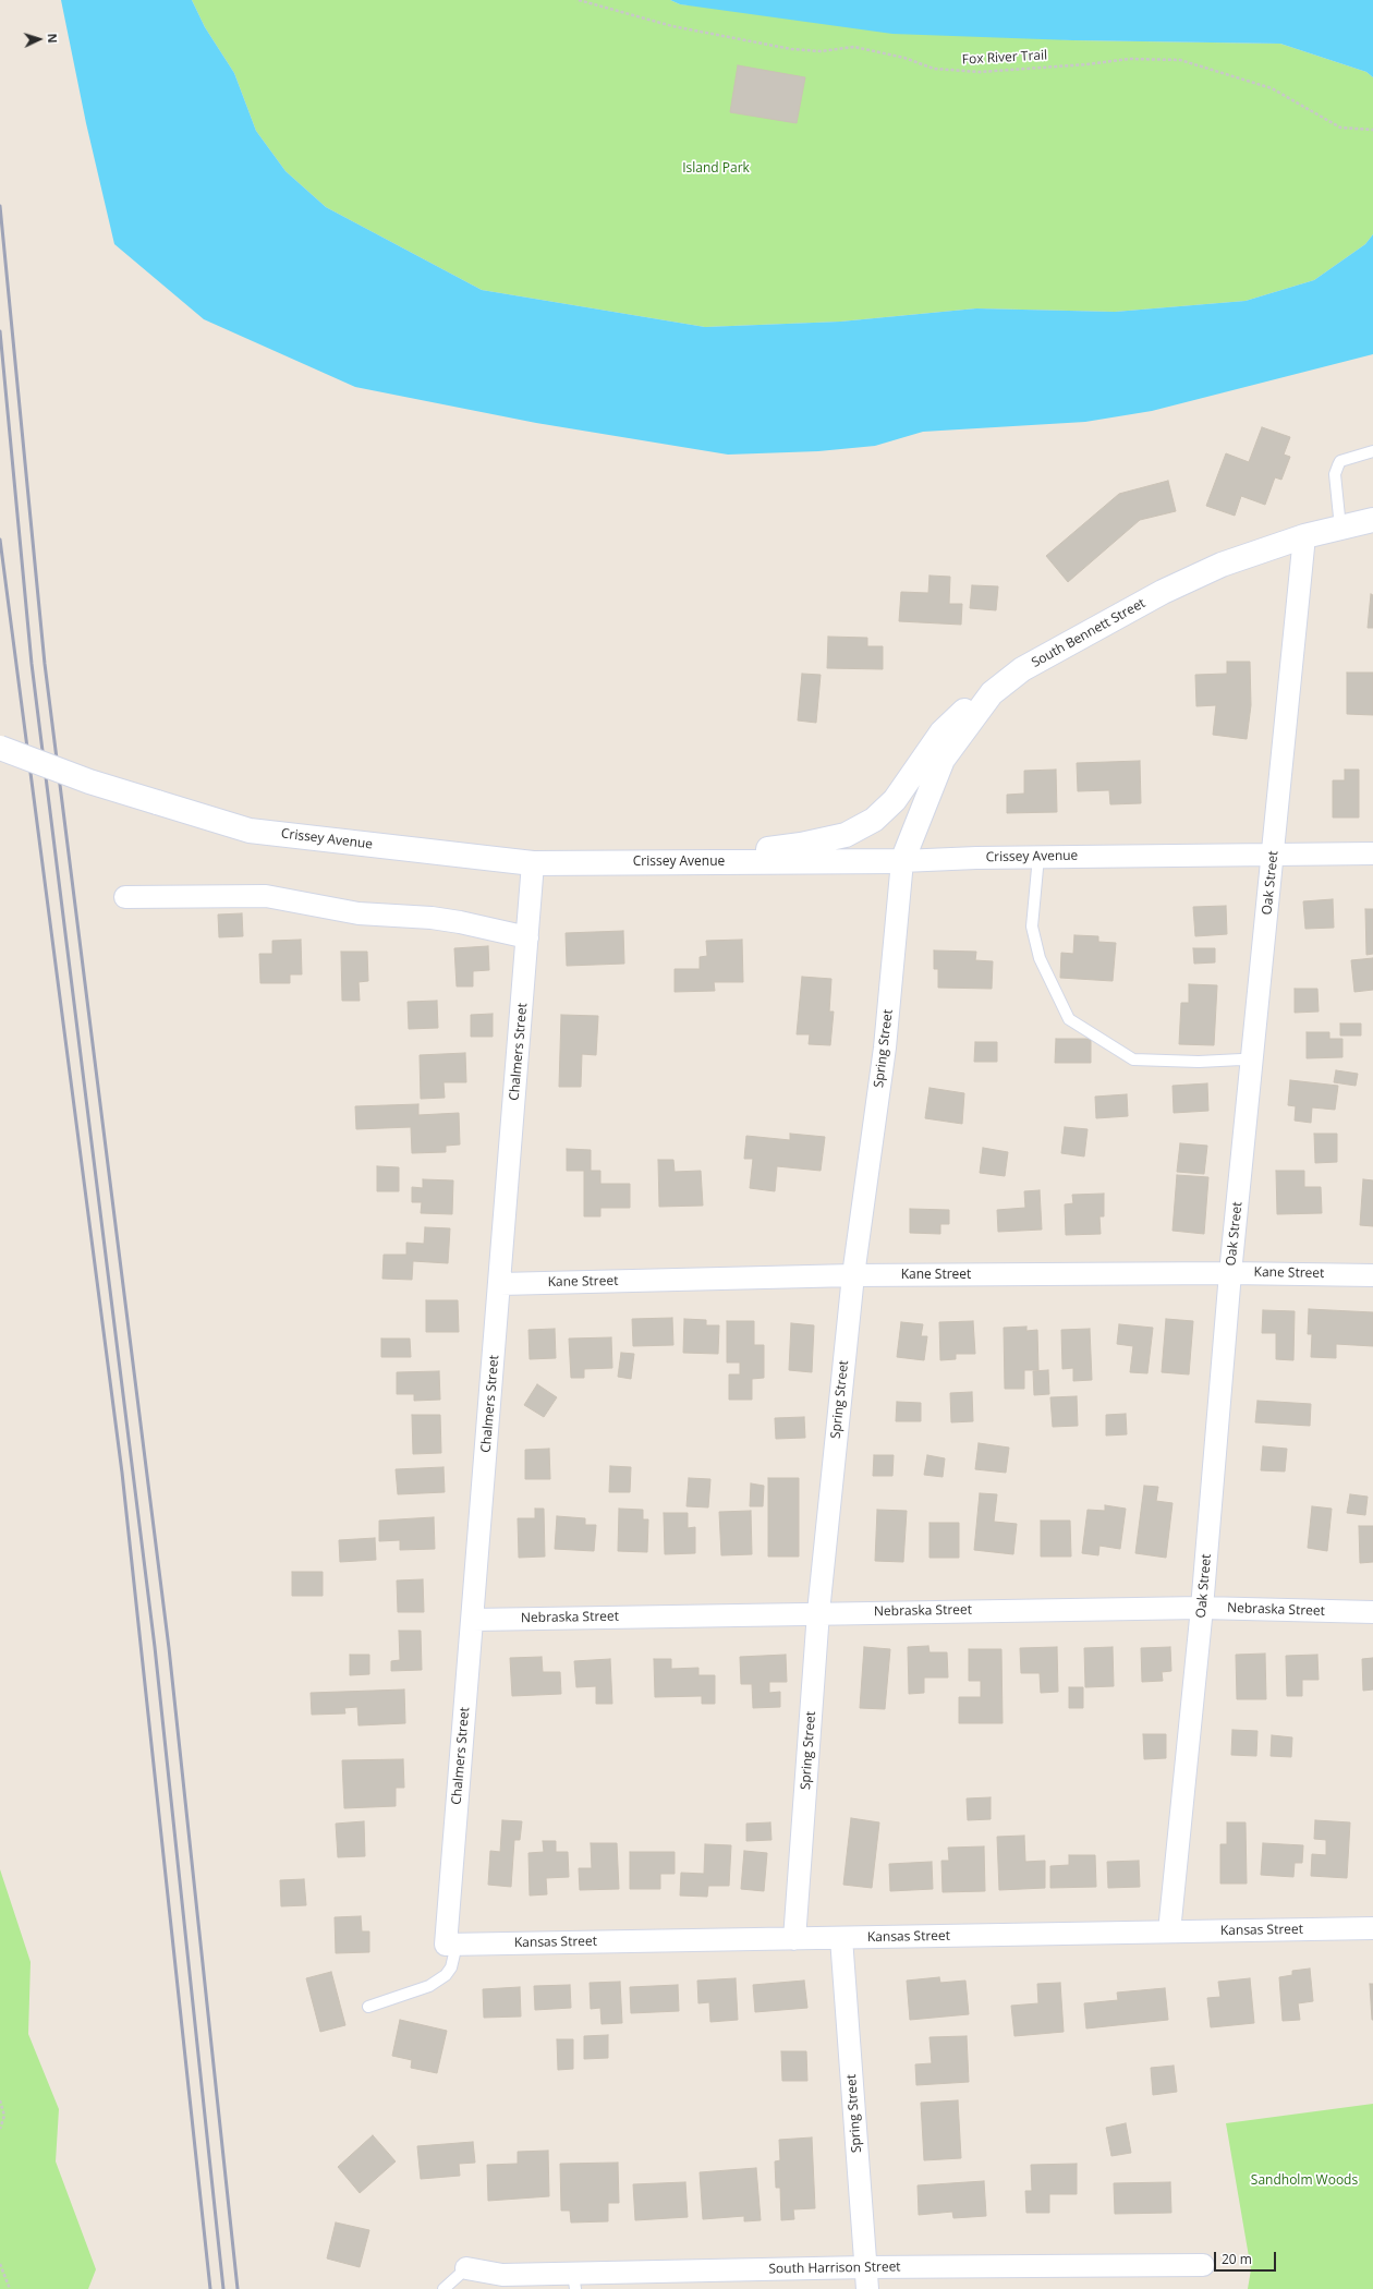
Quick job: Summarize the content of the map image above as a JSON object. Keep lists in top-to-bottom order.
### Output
{
  "streets": {
    "main road": ["South Bennett Street", "Crissey Avenue"],
    "street": [
      "Oak Street",
      "Spring Street",
      "Chalmers Street",
      "Kane Street",
      "Nebraska Street",
      "Kansas Street",
      "South Harrison Street"
    ],
    "path": ["Fox River Trail"]
  },
  "crossings": [
    ["South Bennett Street", "Crissey Avenue"],
    ["South Bennett Street", "Oak Street"],
    ["South Bennett Street", "Spring Street"],
    ["Crissey Avenue", "Oak Street"],
    ["Crissey Avenue", "Spring Street"],
    ["Crissey Avenue", "Chalmers Street"],
    ["Oak Street", "Kane Street"],
    ["Oak Street", "Nebraska Street"],
    ["Oak Street", "Kansas Street"],
    ["Spring Street", "Kane Street"],
    ["Spring Street", "Nebraska Street"],
    ["Spring Street", "Kansas Street"],
    ["Spring Street", "South Harrison Street"],
    ["Chalmers Street", "Kane Street"],
    ["Chalmers Street", "Nebraska Street"],
    ["Chalmers Street", "Kansas Street"]
  ],
  "parks": ["Island Park", "Sandholm Woods"],
  "scale_bar": "20 m",
  "north": "right"
}
